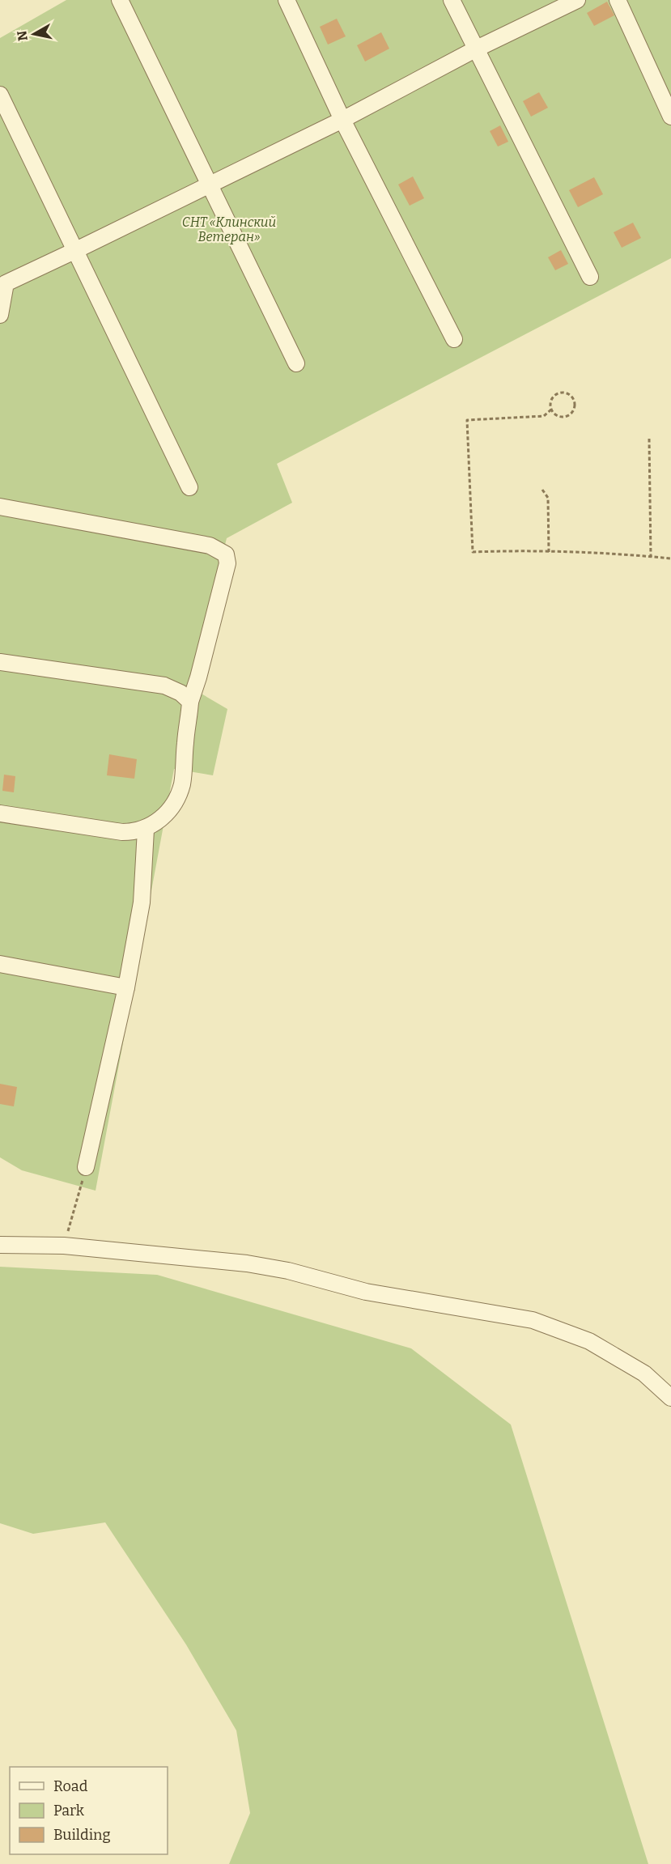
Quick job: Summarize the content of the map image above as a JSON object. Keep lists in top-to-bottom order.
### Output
{
  "parks": ["СНТ «Клинский Ветеран»"],
  "legend": ["Road", "Park", "Building"],
  "north": "left"
}
